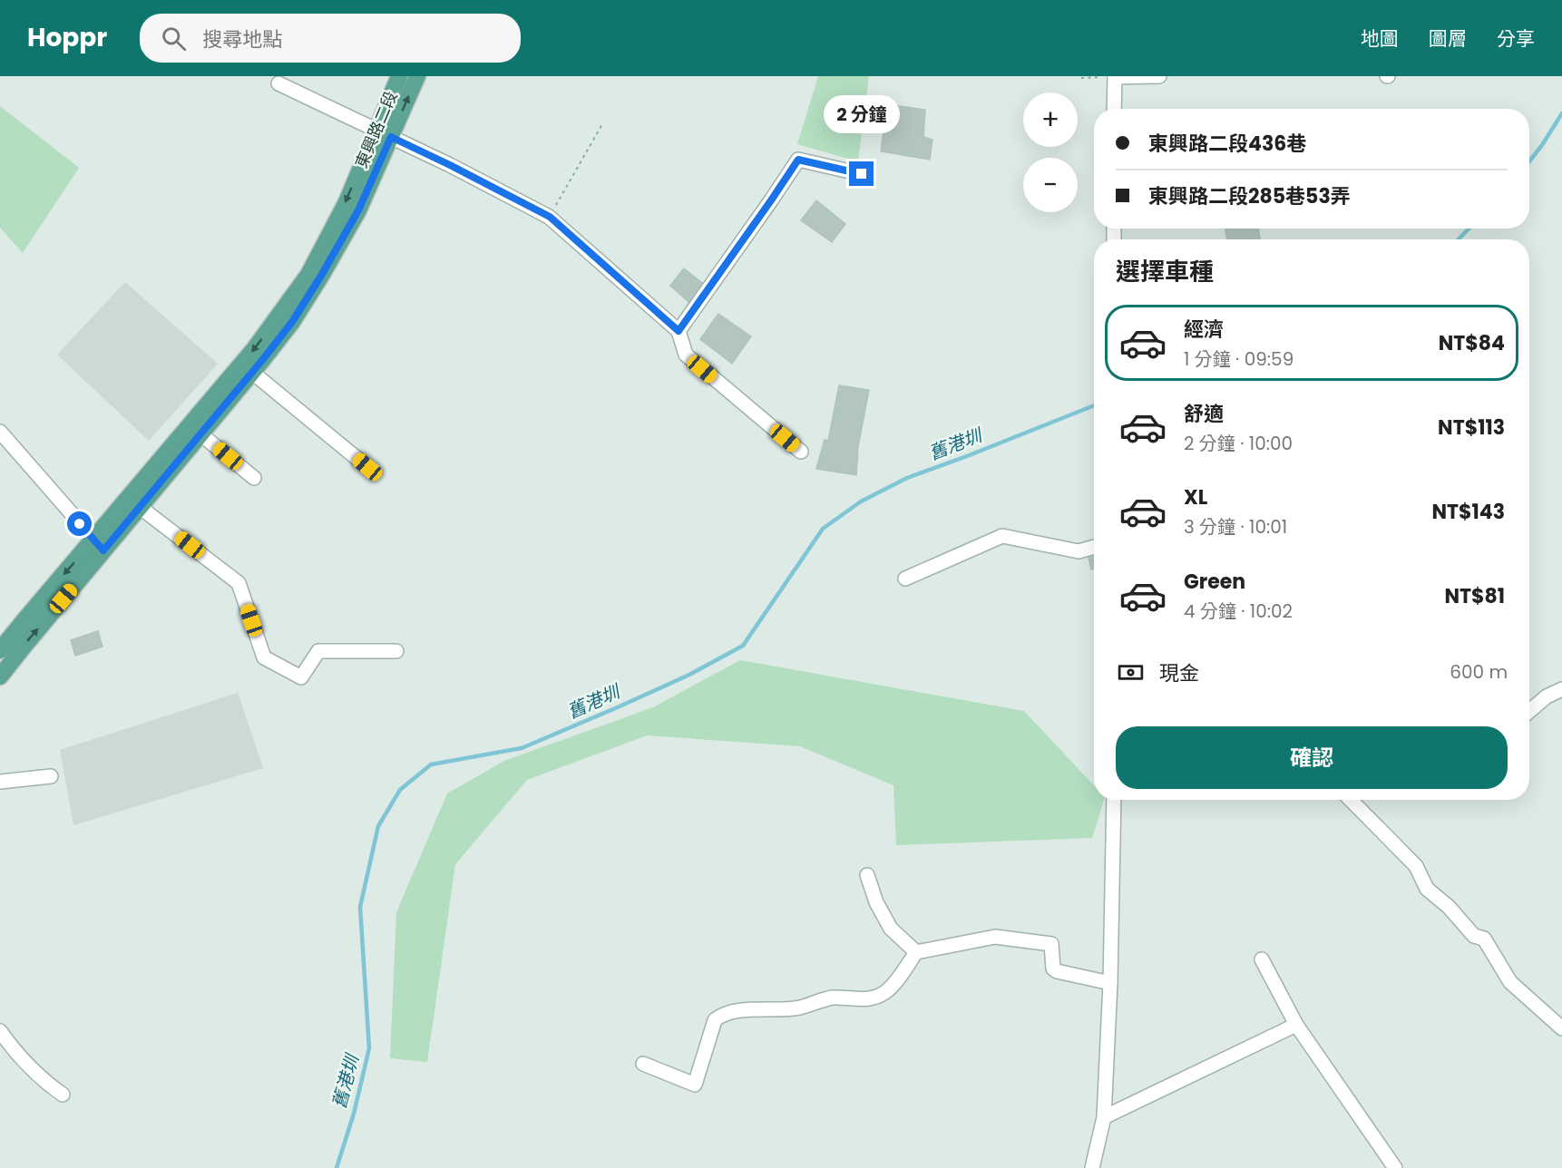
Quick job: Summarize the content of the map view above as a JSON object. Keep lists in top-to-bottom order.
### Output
{
  "streets": {
    "main road": ["東興路二段"]
  },
  "water": ["舊港圳"],
  "page": {
    "header": "Hoppr",
    "search": "搜尋地點",
    "nav": ["地圖", "圖層", "分享"],
    "map_buttons": ["+", "−"],
    "bubble": "2 分鐘",
    "banner": ["東興路二段436巷", "東興路二段285巷53弄"],
    "heading": "選擇車種",
    "list": [
      {
        "name": "經濟",
        "note": "1 分鐘 · 09:59",
        "value": "NT$84"
      },
      {
        "name": "舒適",
        "note": "2 分鐘 · 10:00",
        "value": "NT$113"
      },
      {
        "name": "XL",
        "note": "3 分鐘 · 10:01",
        "value": "NT$143"
      },
      {
        "name": "Green",
        "note": "4 分鐘 · 10:02",
        "value": "NT$81"
      }
    ],
    "pay": ["現金", "600 m"],
    "buttons": "確認"
  }
}
